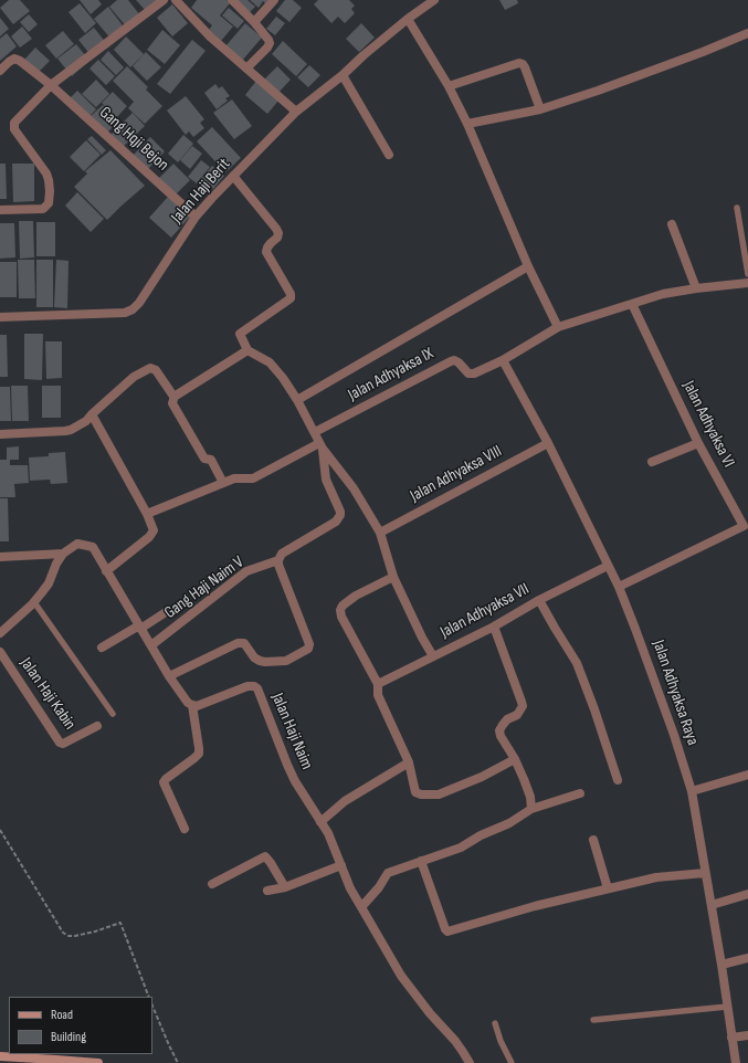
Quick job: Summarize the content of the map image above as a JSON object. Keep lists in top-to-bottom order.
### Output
{
  "streets": {
    "street": [
      "Gang Hqji Bejon",
      "Jalan Haji Berit",
      "Jalan Adhyaksa IX",
      "Jalan Adhyaksa VI",
      "Jalan Adhyaksa VIII",
      "Gang Haji Naim V",
      "Jalan Adhyaksa VII",
      "Jalan Adhyaksa Raya",
      "Jalan Haji Kabin",
      "Jalan Haji Naim"
    ]
  },
  "crossings": [
    ["Gang Hqji Bejon", "Jalan Haji Berit"],
    ["Jalan Adhyaksa IX", "Jalan Adhyaksa Raya"],
    ["Jalan Adhyaksa VI", "Jalan Adhyaksa Raya"],
    ["Jalan Adhyaksa VIII", "Jalan Adhyaksa Raya"],
    ["Jalan Adhyaksa VII", "Jalan Adhyaksa Raya"]
  ],
  "legend": ["Road", "Building"]
}
